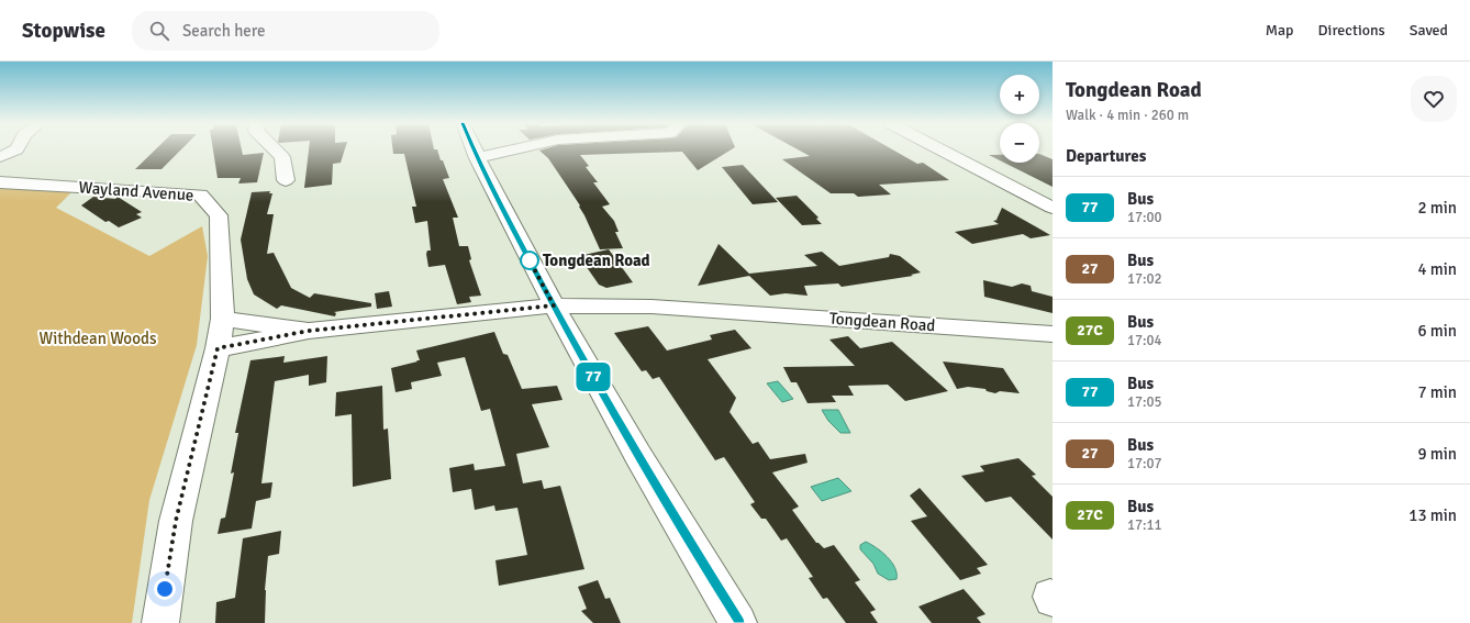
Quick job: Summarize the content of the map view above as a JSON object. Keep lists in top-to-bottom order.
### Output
{
  "streets": {
    "street": ["Wayland Avenue", "Tongdean Road"]
  },
  "parks": ["Withdean Woods"],
  "places": ["Tongdean Road"],
  "lines": ["bus line 77"],
  "page": {
    "header": "Stopwise",
    "search": "Search here",
    "nav": ["Map", "Directions", "Saved"],
    "on_map": "77",
    "heading": [
      ["Tongdean Road", "Walk · 4 min · 260 m"],
      "Departures"
    ],
    "map_buttons": ["+", "−"],
    "list": [
      {
        "mark": "77",
        "name": "Bus",
        "note": "17:00",
        "value": "2 min"
      },
      {
        "mark": "27",
        "name": "Bus",
        "note": "17:02",
        "value": "4 min"
      },
      {
        "mark": "27C",
        "name": "Bus",
        "note": "17:04",
        "value": "6 min"
      },
      {
        "mark": "77",
        "name": "Bus",
        "note": "17:05",
        "value": "7 min"
      },
      {
        "mark": "27",
        "name": "Bus",
        "note": "17:07",
        "value": "9 min"
      },
      {
        "mark": "27C",
        "name": "Bus",
        "note": "17:11",
        "value": "13 min"
      }
    ]
  }
}
